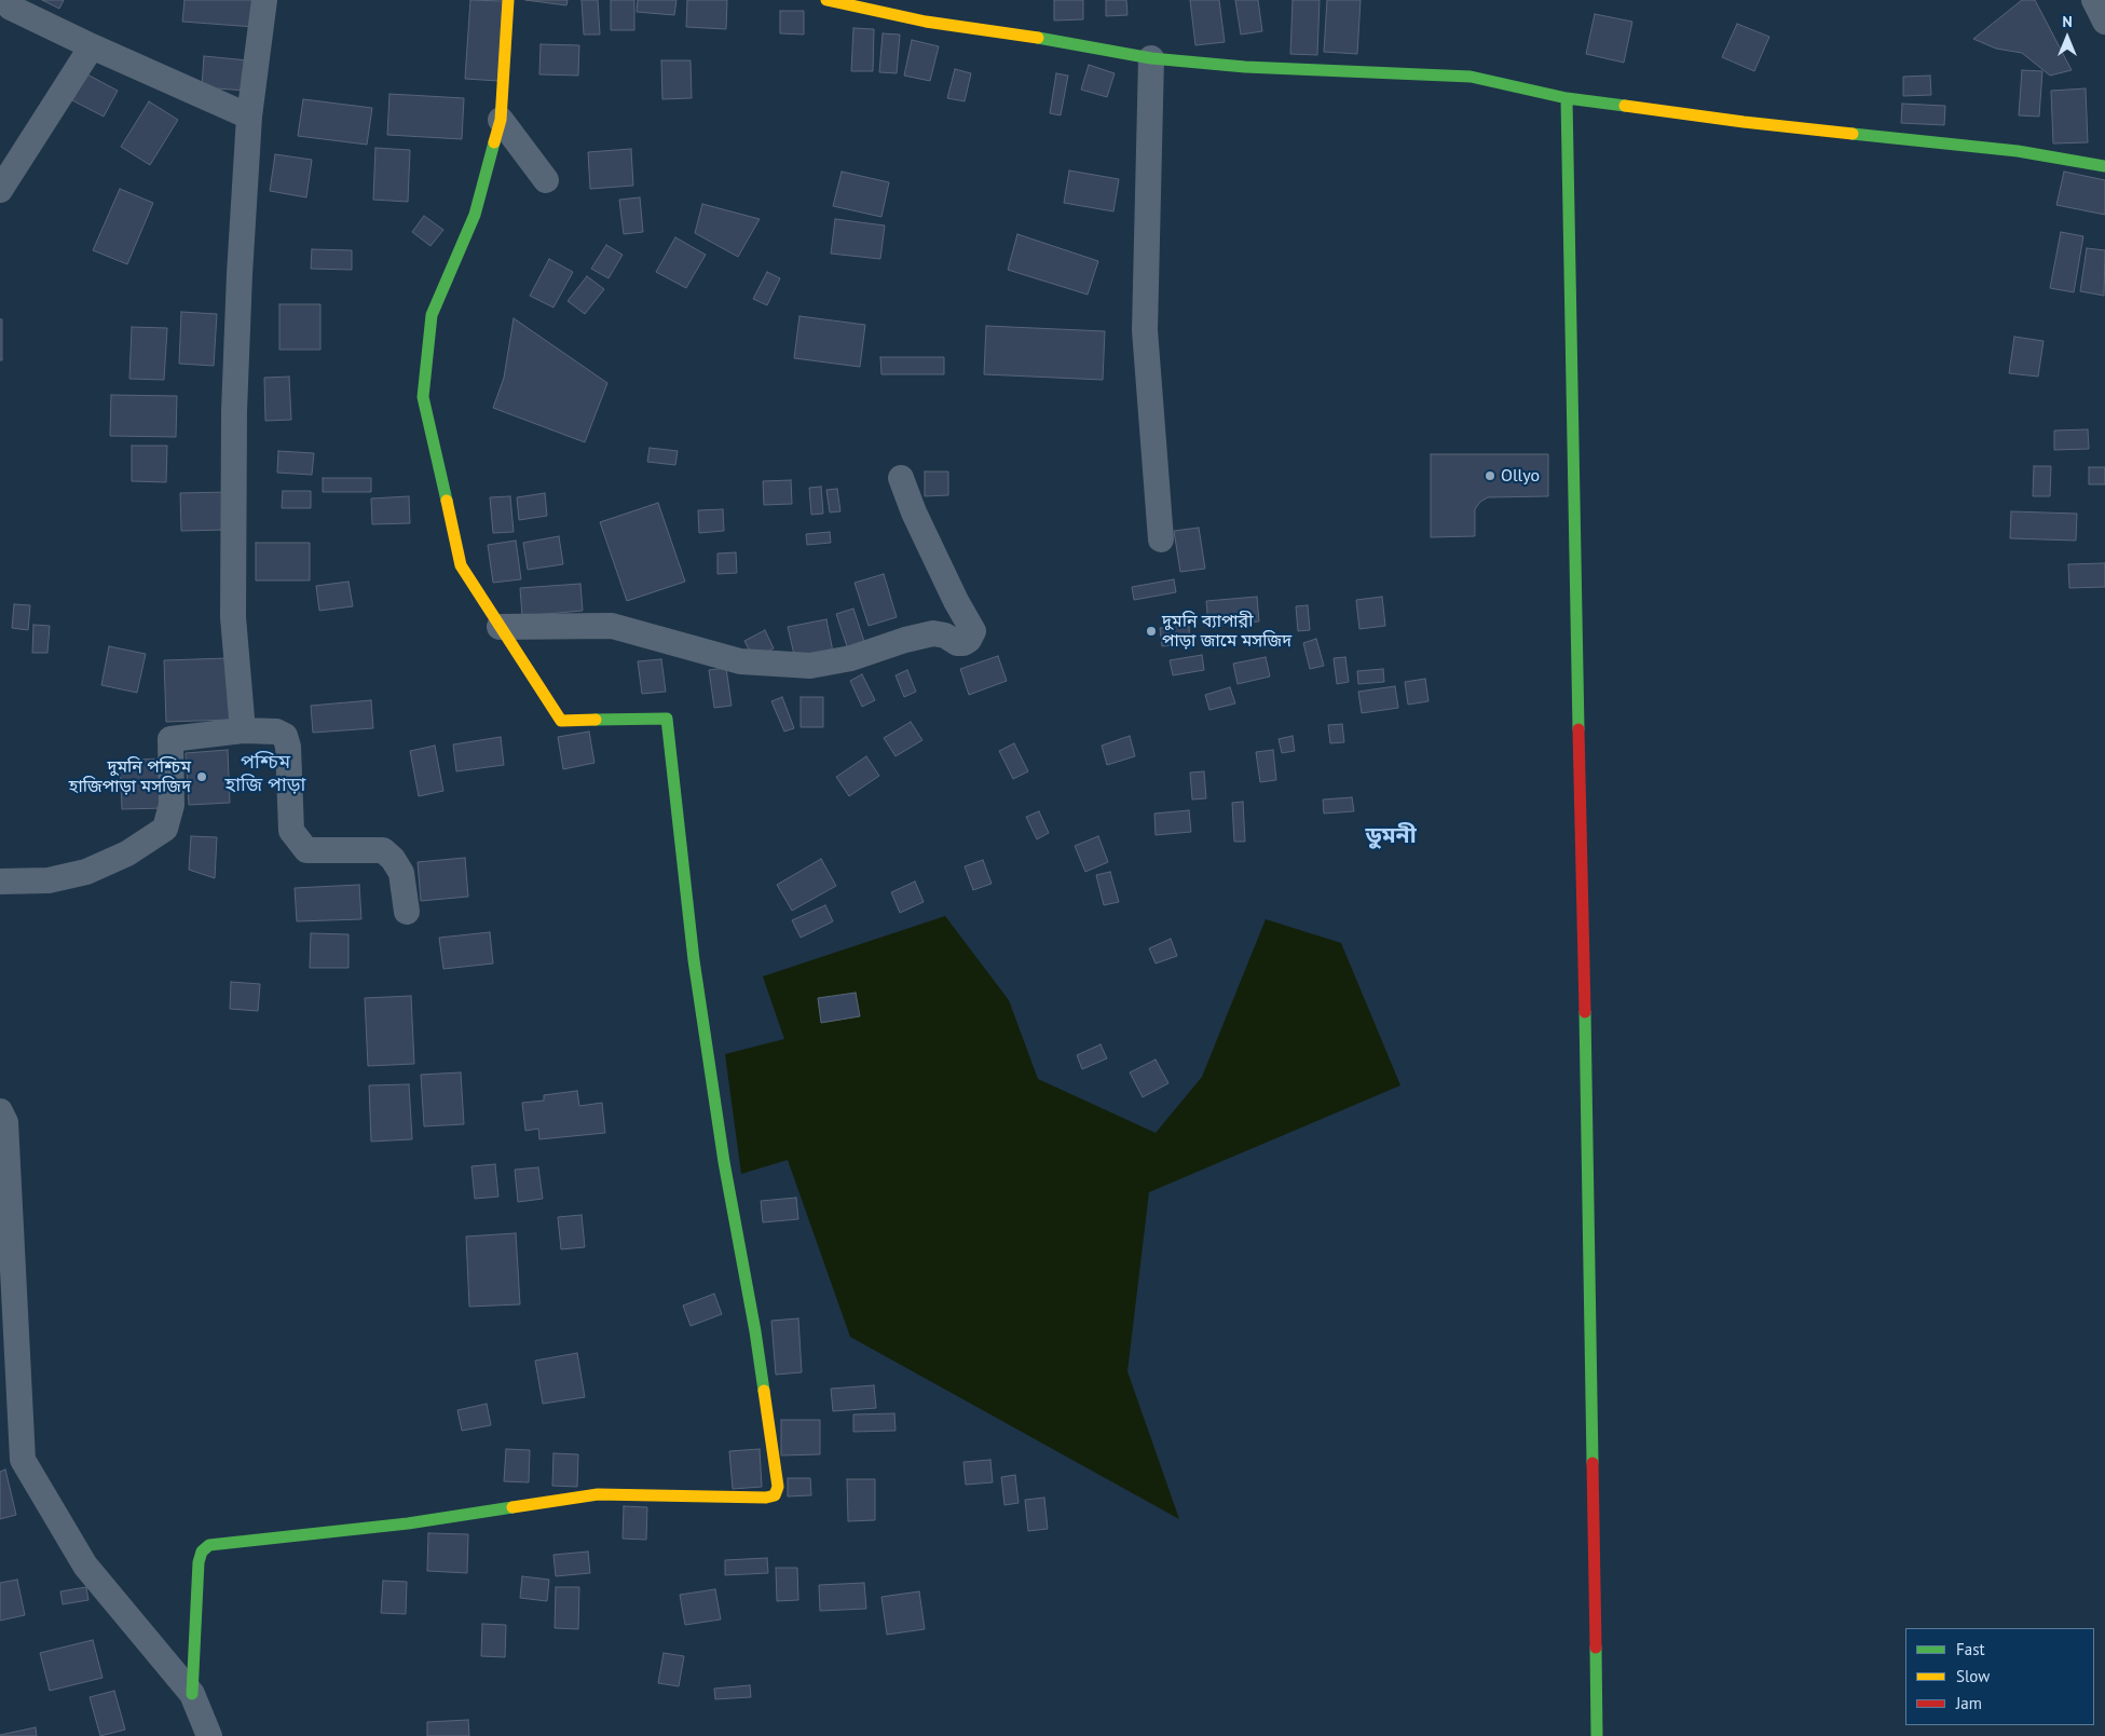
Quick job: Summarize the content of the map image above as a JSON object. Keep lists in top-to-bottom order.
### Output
{
  "districts": ["পশ্চিম হাজি পাড়া", "ডুমনী"],
  "places": ["Ollyo", "দুমনি ব্যাপারী পাড়া জামে মসজিদ", "দুমনি পশ্চিম হাজিপাড়া মসজিদ"],
  "legend": ["Fast", "Slow", "Jam"],
  "north": "top"
}
